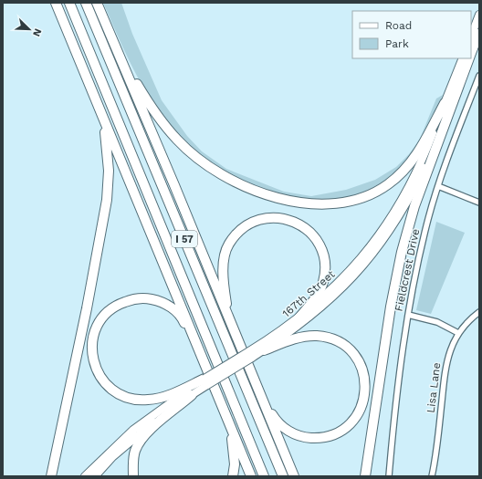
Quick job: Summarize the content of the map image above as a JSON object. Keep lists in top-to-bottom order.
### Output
{
  "streets": {
    "highway": ["I 57"],
    "main road": ["167th Street"],
    "street": ["Fieldcrest Drive", "Lisa Lane"]
  },
  "legend": ["Road", "Park"],
  "north": "bottom right"
}
